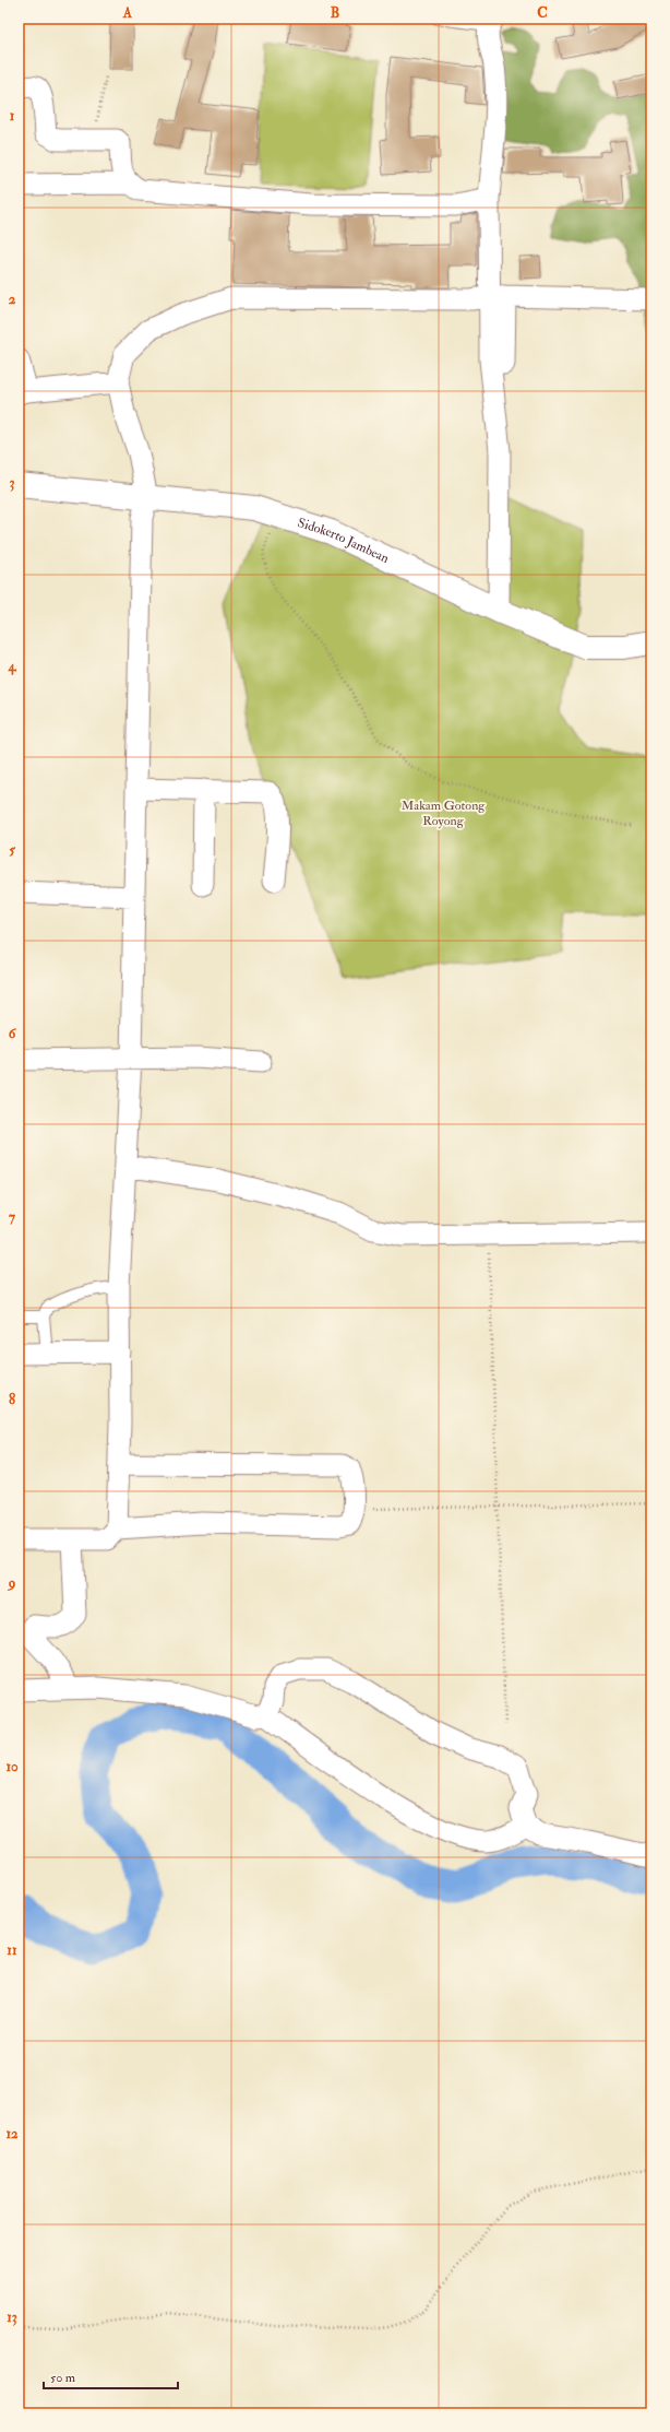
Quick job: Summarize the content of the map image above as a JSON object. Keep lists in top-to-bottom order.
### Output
{
  "streets": {
    "street": ["Sidokerto Jambean"]
  },
  "parks": ["Makam Gotong Royong"],
  "scale_bar": "50 m",
  "grid": {
    "columns": ["A", "B", "C"],
    "rows": [
      "1",
      "2",
      "3",
      "4",
      "5",
      "6",
      "7",
      "8",
      "9",
      "10",
      "11",
      "12",
      "13"
    ]
  }
}
